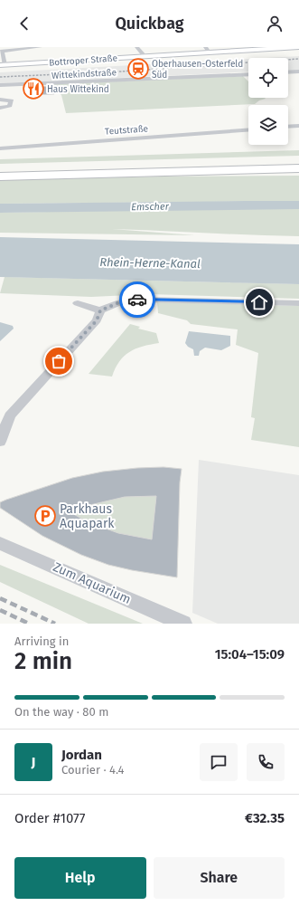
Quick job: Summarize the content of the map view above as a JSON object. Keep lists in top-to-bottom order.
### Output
{
  "streets": {
    "main road": ["Bottroper Straße"],
    "street": ["Wittekindstraße", "Teutstraße", "Zum Aquarium"]
  },
  "water": ["Emscher", "Rhein-Herne-Kanal"],
  "places": {
    "station": ["Oberhausen-Osterfeld Süd"],
    "restaurant": ["Haus Wittekind"],
    "parking": ["Parkhaus Aquapark"]
  },
  "page": {
    "header": "Quickbag",
    "heading": ["2 min", "Arriving in", "15:04–15:09"],
    "panel": [
      "Jordan",
      "Courier · 4.4",
      "Order #1077",
      "€32.35"
    ],
    "bar": "On the way · 80 m",
    "round": "J",
    "buttons": ["Help", "Share"]
  }
}
